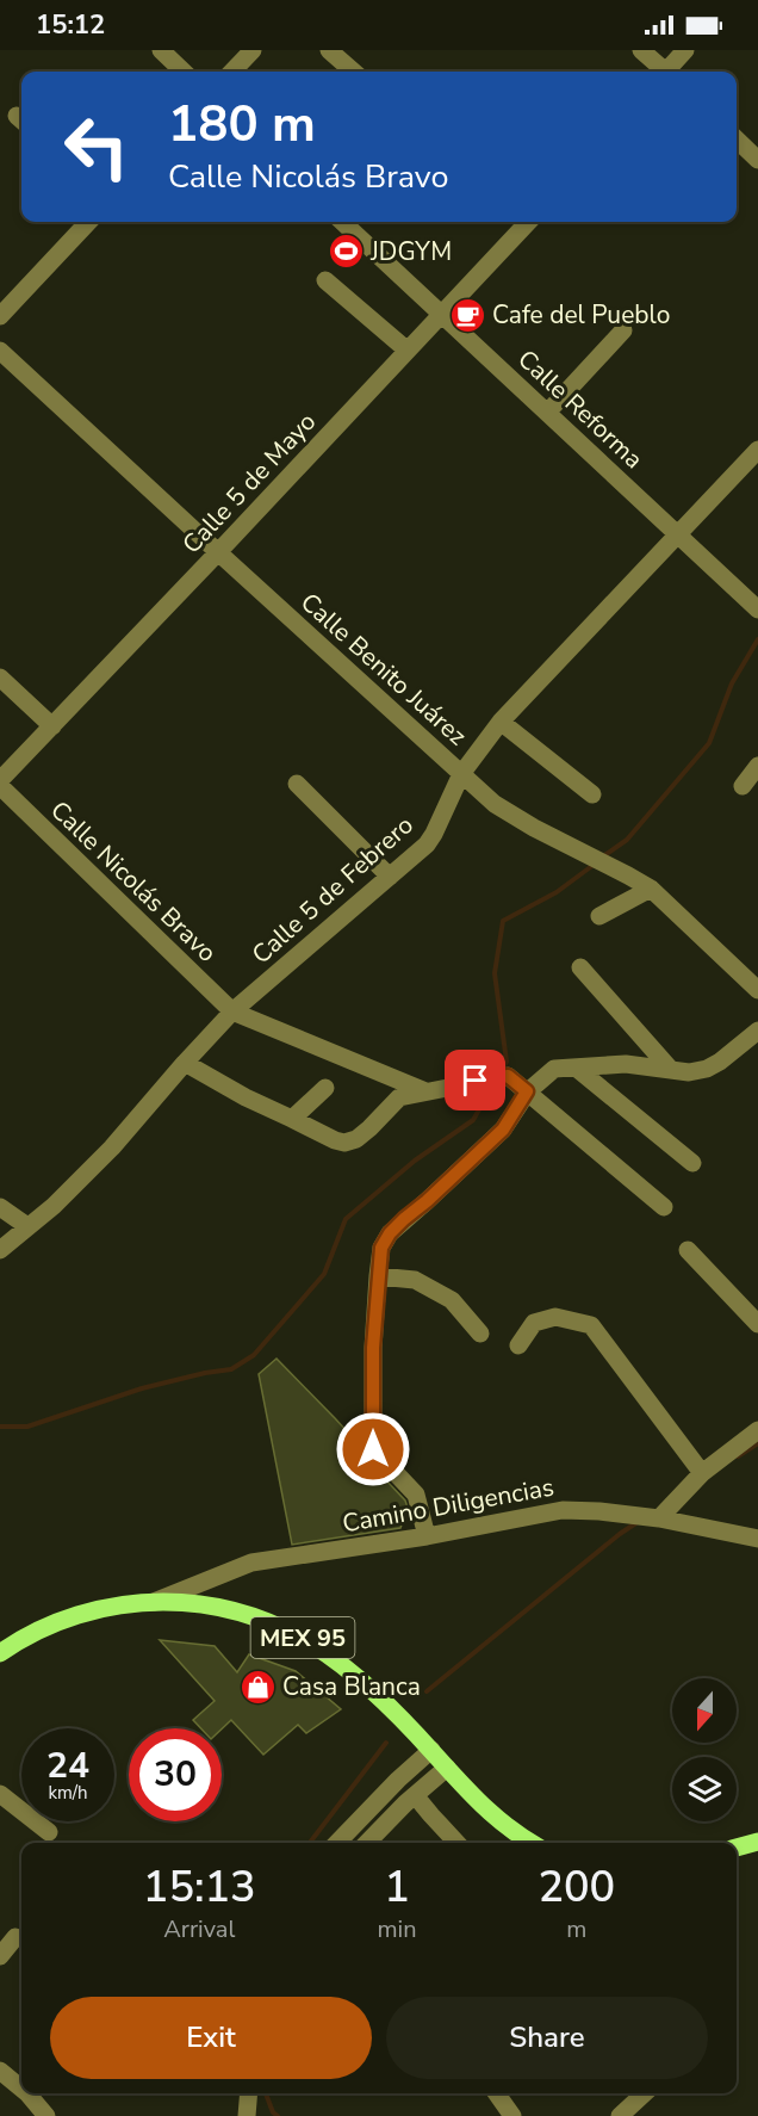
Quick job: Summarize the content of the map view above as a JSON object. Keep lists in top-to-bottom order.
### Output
{
  "streets": {
    "main road": ["MEX 95"],
    "street": [
      "Calle Reforma",
      "Calle 5 de Mayo",
      "Calle Benito Juárez",
      "Calle Nicolás Bravo",
      "Calle 5 de Febrero",
      "Camino Diligencias"
    ]
  },
  "crossings": [
    ["Calle Reforma", "Calle 5 de Mayo"],
    ["Calle Reforma", "Calle 5 de Febrero"],
    ["Calle 5 de Mayo", "Calle Benito Juárez"],
    ["Calle Benito Juárez", "Calle 5 de Febrero"],
    ["Calle Nicolás Bravo", "Calle 5 de Febrero"],
    ["Camino Diligencias", "MEX 95"]
  ],
  "places": {
    "sports": ["JDGYM"],
    "cafe": ["Cafe del Pueblo"],
    "shop": ["Casa Blanca"]
  },
  "north": "bottom",
  "page": {
    "status": "15:12",
    "turn": ["180 m", "Calle Nicolás Bravo"],
    "speed": "24 km/h",
    "limit": "30",
    "eta": [
      "15:13",
      "Arrival",
      "1",
      "min",
      "200",
      "m"
    ],
    "buttons": ["Exit", "Share"]
  }
}
